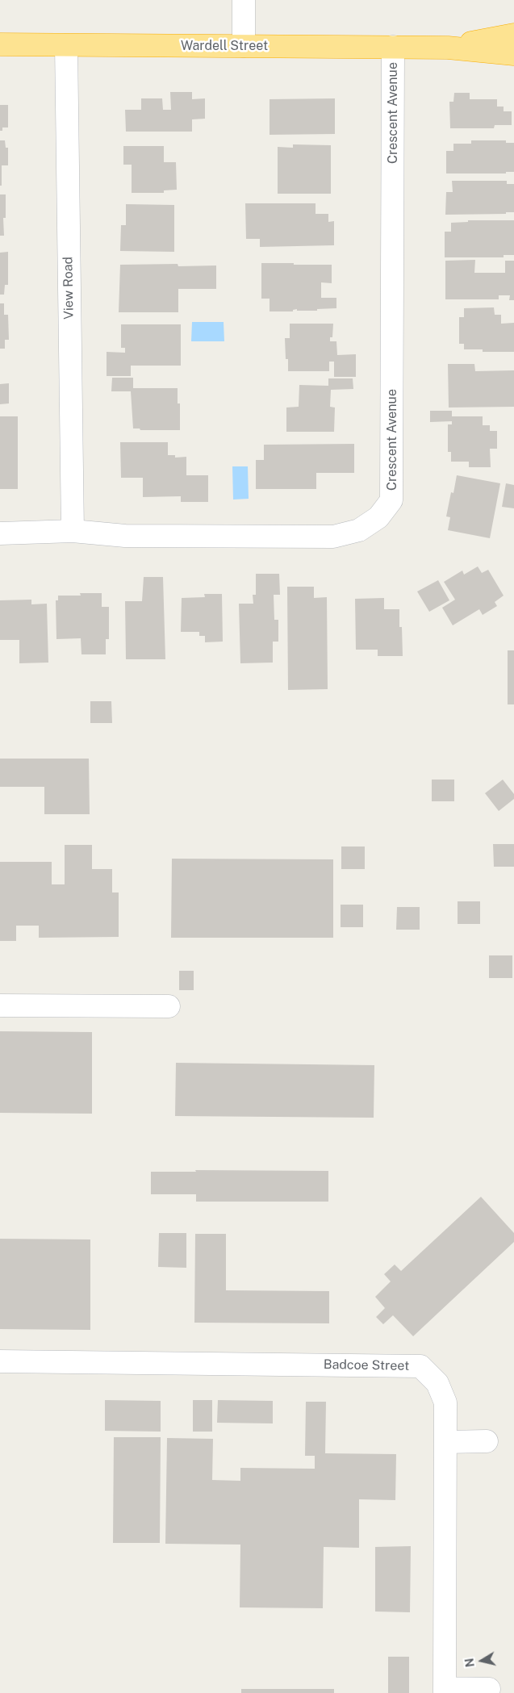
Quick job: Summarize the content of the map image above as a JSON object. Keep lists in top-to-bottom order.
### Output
{
  "streets": {
    "highway": ["Wardell Street"],
    "street": ["Crescent Avenue", "View Road", "Badcoe Street"]
  },
  "crossings": [
    ["Wardell Street", "Crescent Avenue"],
    ["Wardell Street", "View Road"],
    ["Crescent Avenue", "View Road"]
  ],
  "north": "left"
}
